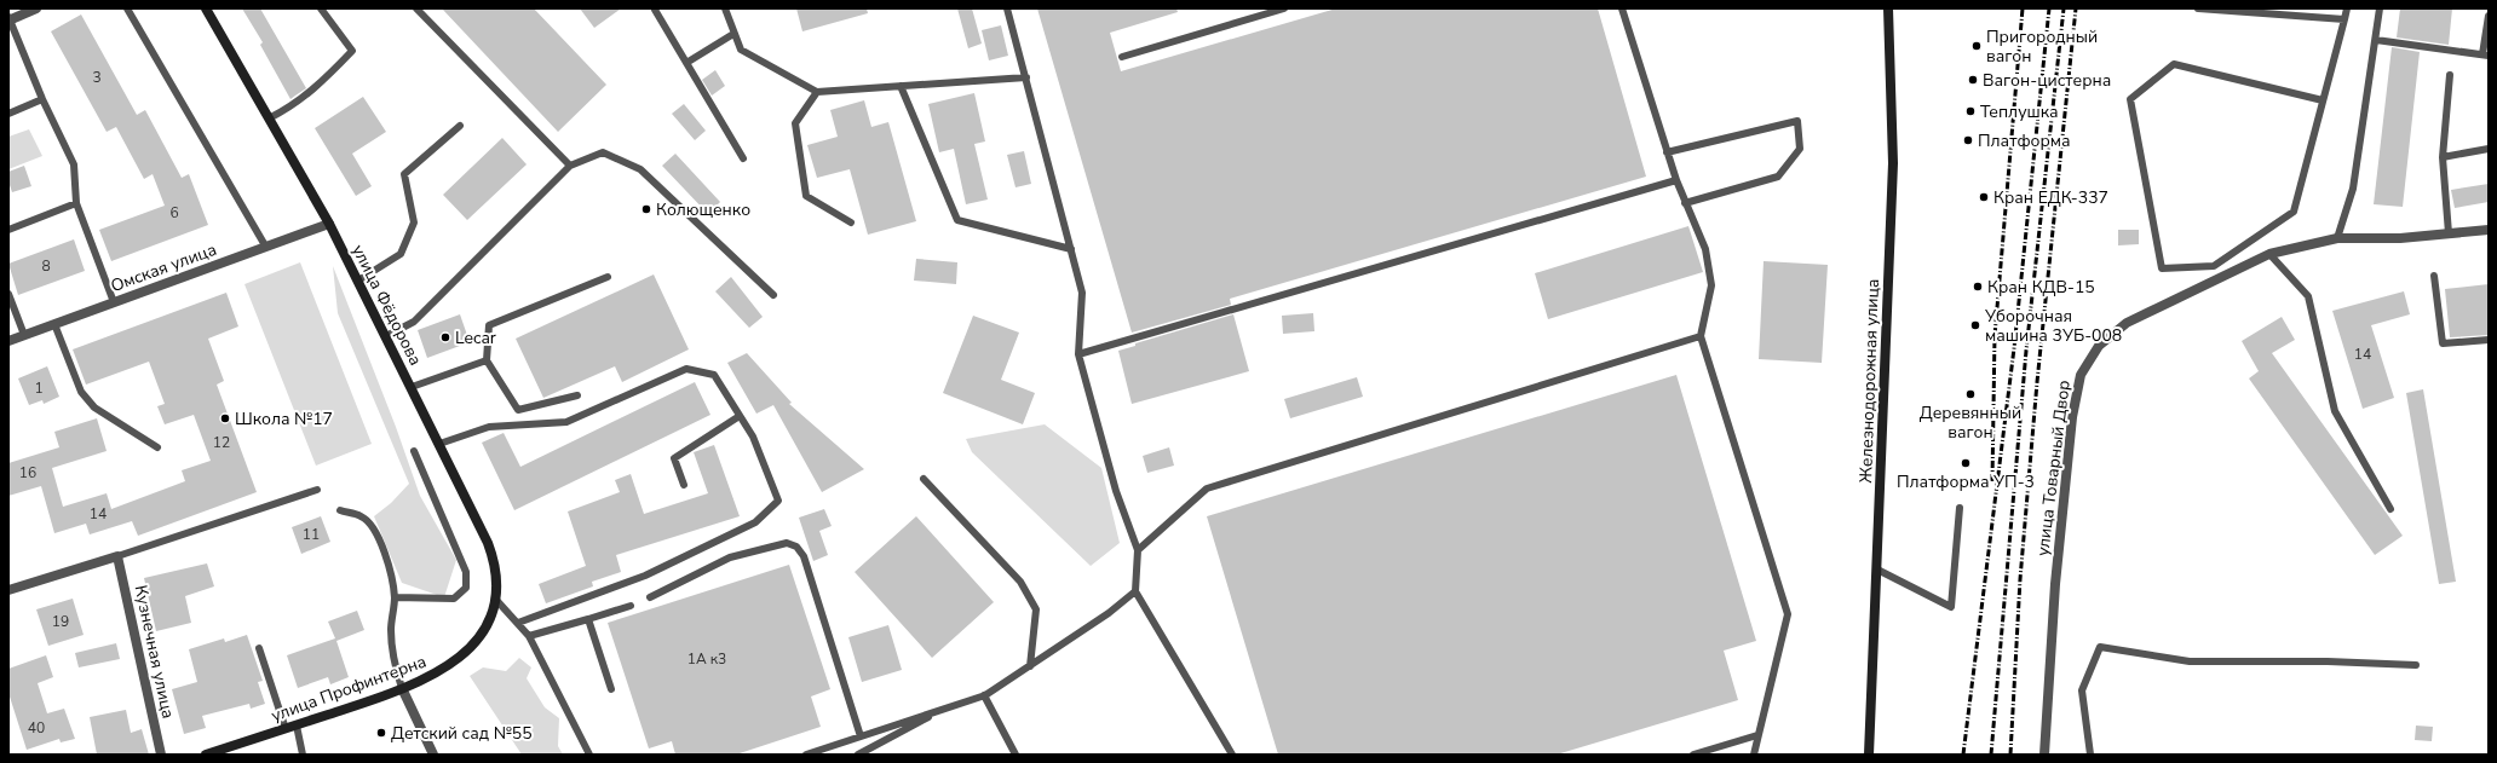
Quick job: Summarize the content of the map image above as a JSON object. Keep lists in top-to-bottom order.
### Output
{
  "streets": {
    "main road": ["улица Фёдорова", "Железнодорожная улица", "улица Профинтерна"],
    "street": ["Омская улица", "улица Товарный Двор", "Кузнечная улица"]
  },
  "crossings": [
    ["Омская улица", "улица Фёдорова"],
    ["улица Фёдорова", "улица Профинтерна"]
  ],
  "places": [
    "Пригородный вагон",
    "Вагон-цистерна",
    "Теплушка",
    "Платформа",
    "Кран ЕДК-337",
    "Колющенко",
    "Кран КДВ-15",
    "Уборочная машина 3УБ-008",
    "Lecar",
    "Деревянный вагон",
    "Школа №17",
    "Платформа УП-3",
    "Детский сад №55"
  ],
  "house_numbers": [
    "3",
    "6",
    "8",
    "14",
    "1",
    "12",
    "16",
    "14",
    "11",
    "19",
    "1А к3",
    "40"
  ]
}
